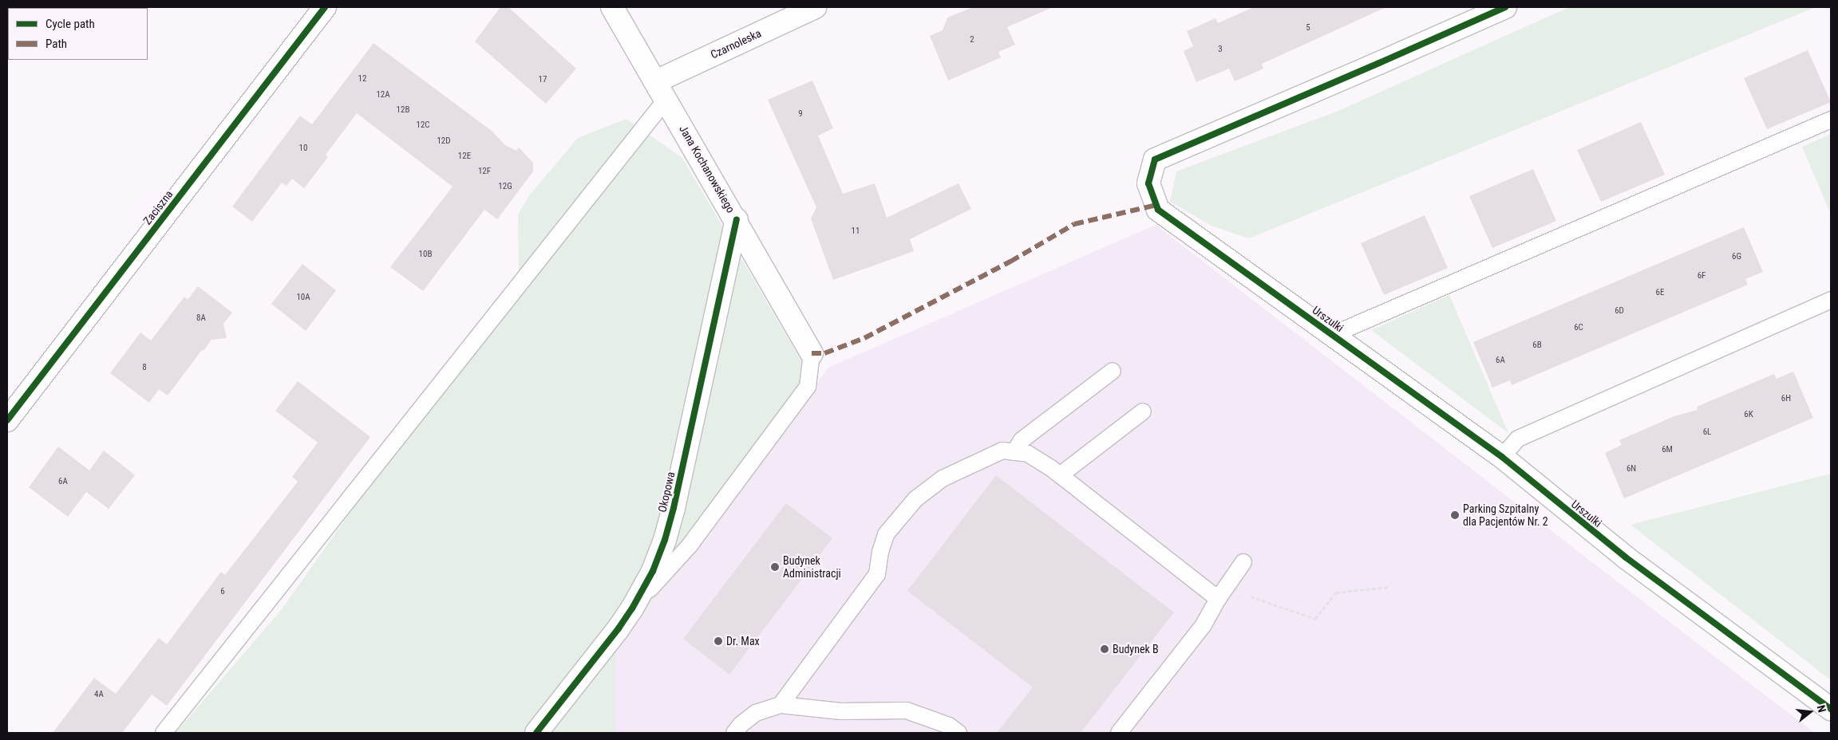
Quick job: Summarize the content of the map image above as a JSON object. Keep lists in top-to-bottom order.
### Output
{
  "streets": {
    "street": [
      "Czarnoleska",
      "Jana Kochanowskiego",
      "Zaciszna",
      "Urszulki",
      "Okopowa"
    ]
  },
  "crossings": [
    ["Czarnoleska", "Jana Kochanowskiego"],
    ["Jana Kochanowskiego", "Okopowa"]
  ],
  "places": [
    "Parking Szpitalny dla Pacjentów Nr. 2",
    "Budynek Administracji",
    "Dr. Max",
    "Budynek B"
  ],
  "house_numbers": [
    "5",
    "2",
    "3",
    "12",
    "17",
    "12A",
    "12B",
    "9",
    "12C",
    "12D",
    "10",
    "12E",
    "12F",
    "12G",
    "11",
    "10B",
    "6G",
    "6F",
    "6E",
    "10A",
    "6D",
    "8A",
    "6C",
    "6B",
    "6A",
    "8",
    "6H",
    "6K",
    "6L",
    "6M",
    "6N",
    "6A",
    "6",
    "4A"
  ],
  "legend": ["Cycle path", "Path"],
  "north": "right"
}
